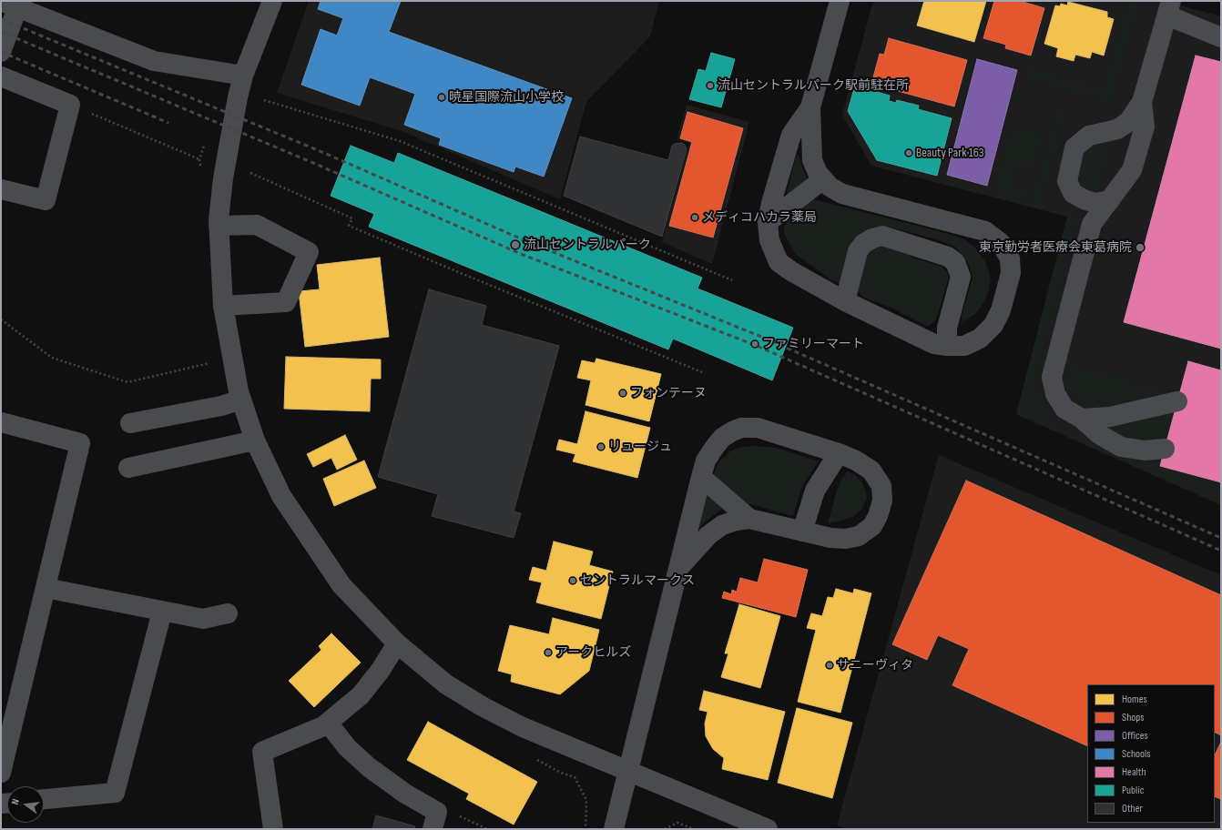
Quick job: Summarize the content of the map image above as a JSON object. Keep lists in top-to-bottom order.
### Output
{
  "places": [
    "流山セントラルパーク駅前駐在所",
    "暁星国際流山小学校",
    "Beauty Park 163",
    "メディコハカラ薬局",
    "流山セントラルパーク",
    "東京勤労者医療会東葛病院",
    "ファミリーマート",
    "フォンテーヌ",
    "リュージュ",
    "セントラルマークス",
    "アークヒルズ",
    "サニーヴィタ"
  ],
  "legend": [
    "Homes",
    "Shops",
    "Offices",
    "Schools",
    "Health",
    "Public",
    "Other"
  ],
  "north": "left"
}
